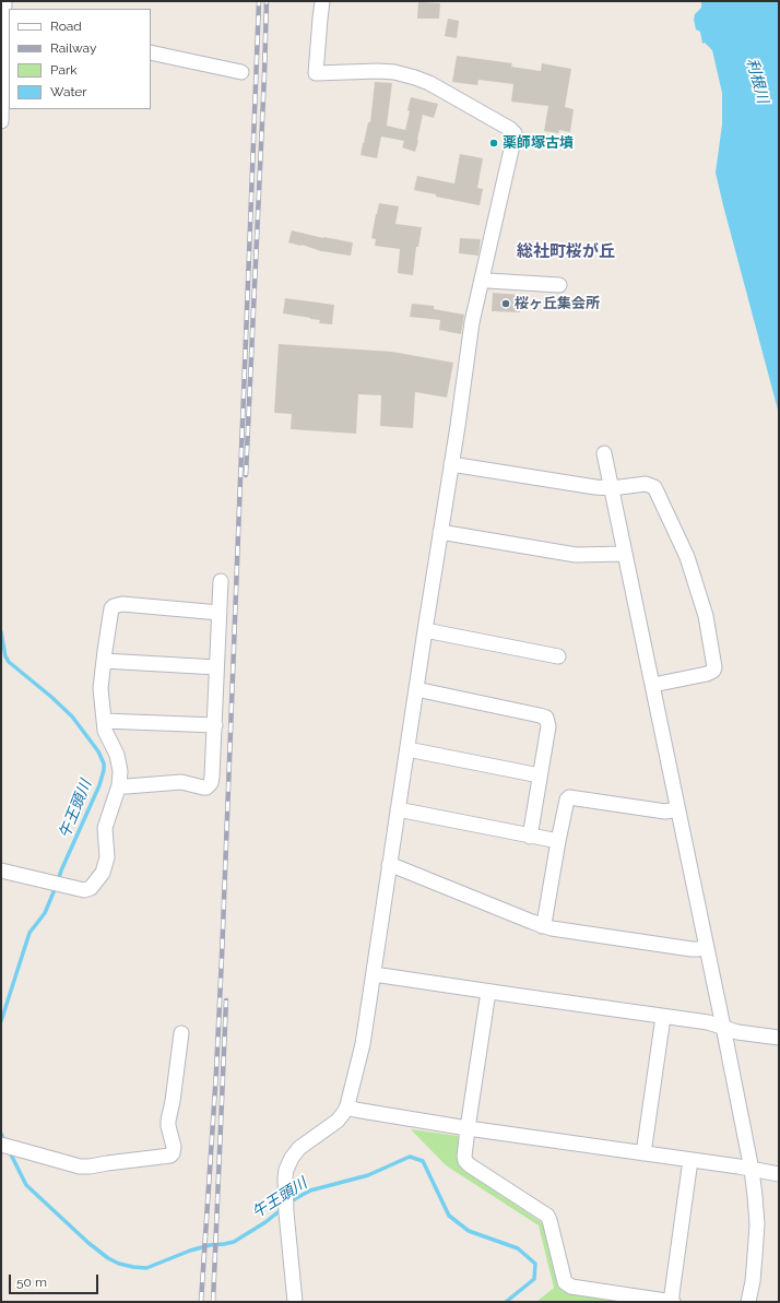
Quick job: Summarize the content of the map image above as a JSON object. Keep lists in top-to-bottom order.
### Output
{
  "districts": ["総社町桜が丘"],
  "water": ["利根川", "午王頭川"],
  "places": ["薬師塚古墳", "桜ヶ丘集会所"],
  "legend": [
    "Road",
    "Railway",
    "Park",
    "Water"
  ],
  "scale_bar": "50 m"
}
